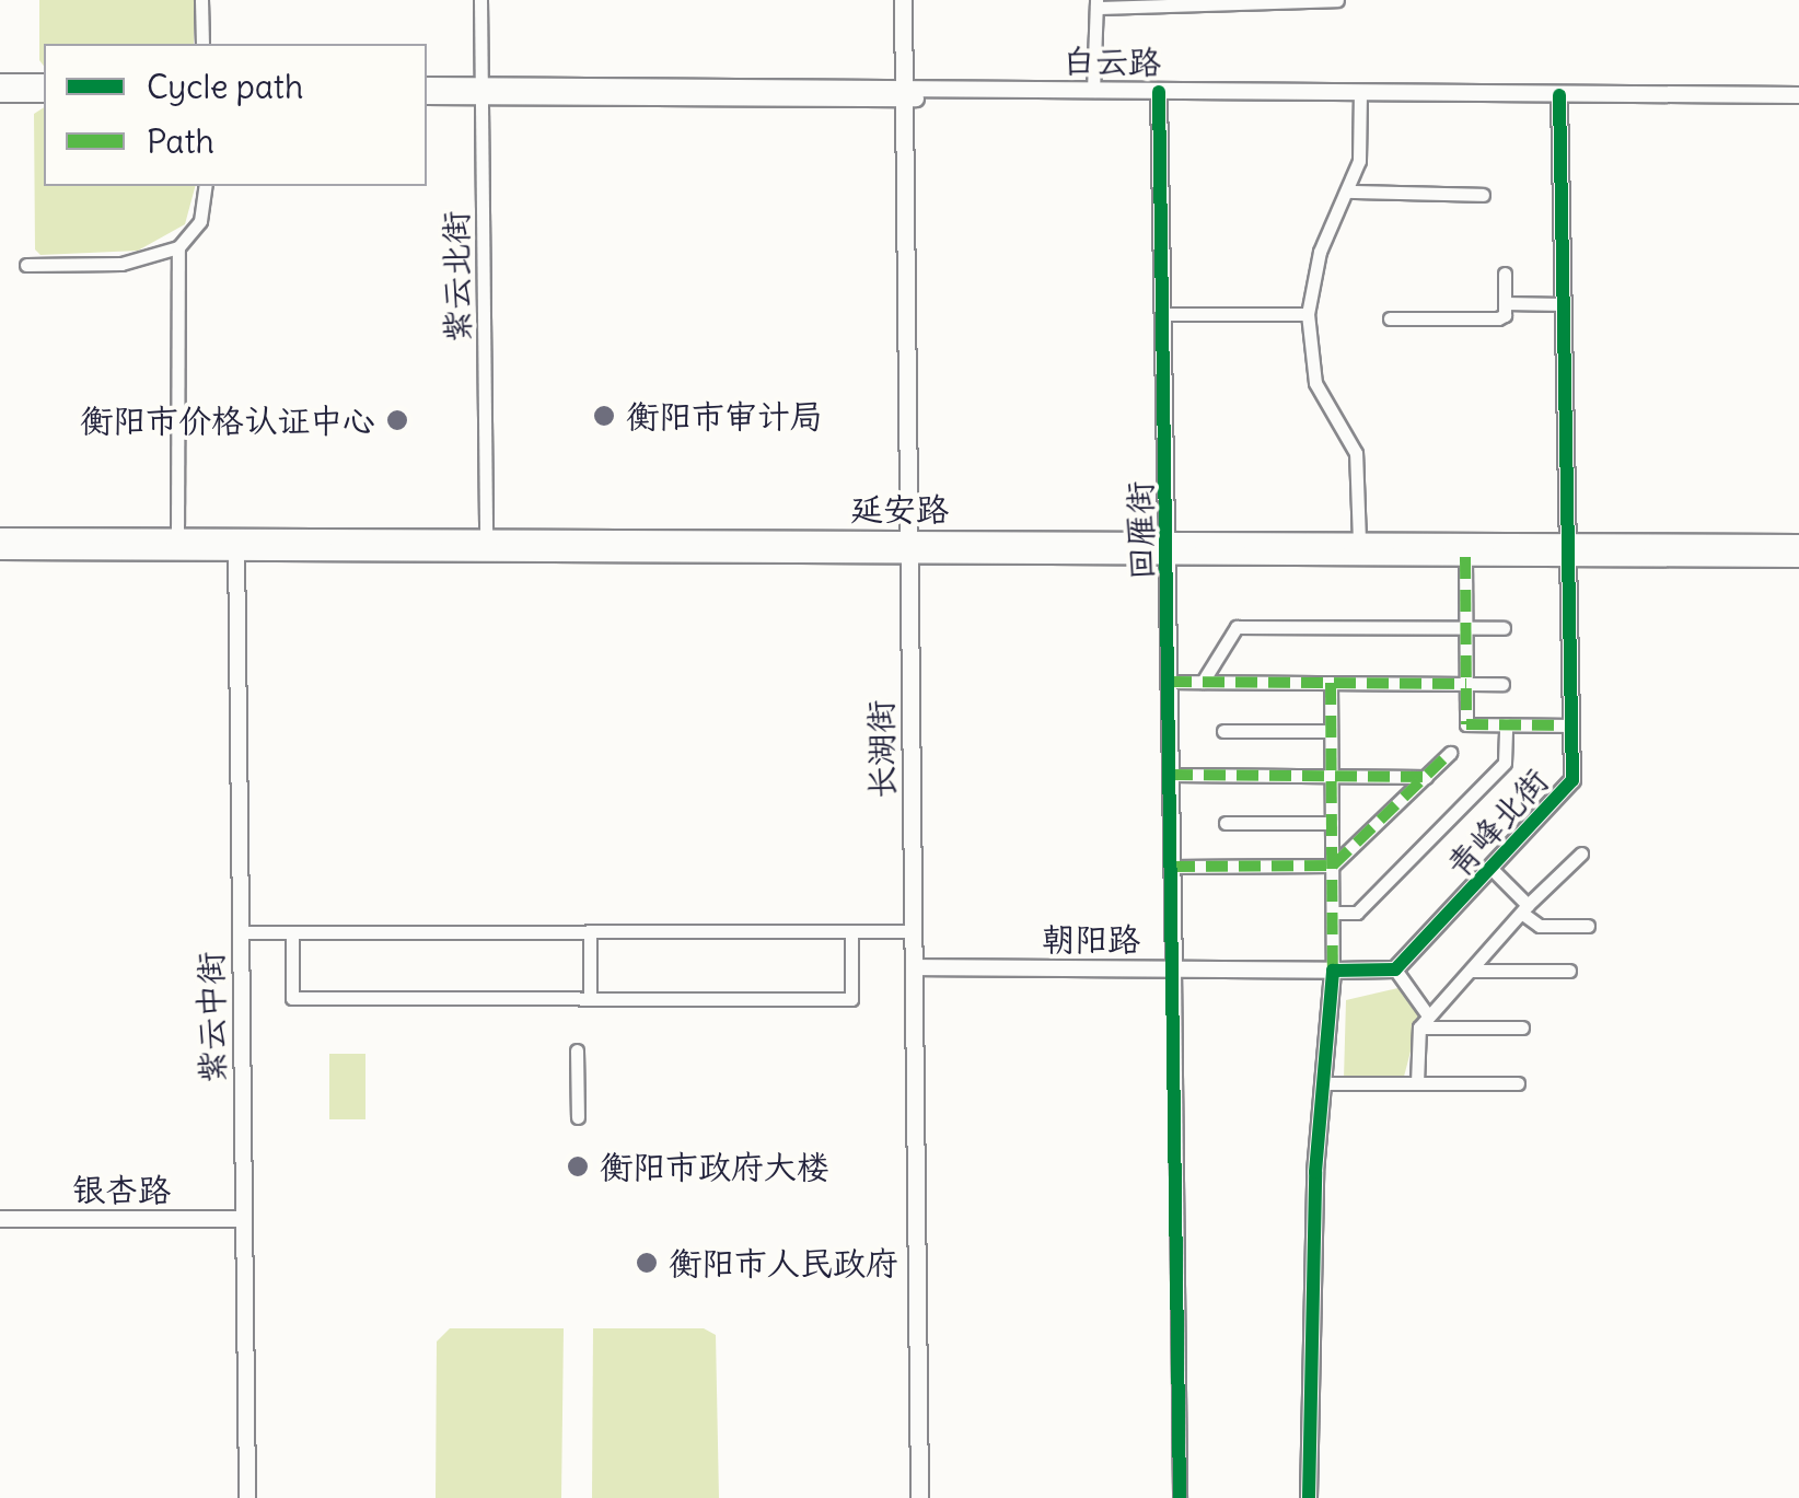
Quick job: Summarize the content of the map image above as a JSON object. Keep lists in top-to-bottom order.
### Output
{
  "streets": {
    "main road": ["延安路", "长湖街"],
    "street": [
      "白云路",
      "紫云北街",
      "回雁街",
      "青峰北街",
      "朝阳路",
      "紫云中街",
      "银杏路"
    ]
  },
  "crossings": [
    ["白云路", "紫云北街"],
    ["白云路", "回雁街"],
    ["白云路", "长湖街"],
    ["白云路", "青峰北街"],
    ["紫云北街", "延安路"],
    ["延安路", "回雁街"],
    ["延安路", "长湖街"],
    ["延安路", "青峰北街"],
    ["延安路", "紫云中街"],
    ["回雁街", "朝阳路"],
    ["长湖街", "朝阳路"],
    ["紫云中街", "银杏路"]
  ],
  "places": [
    "衡阳市审计局",
    "衡阳市价格认证中心",
    "衡阳市政府大楼",
    "衡阳市人民政府"
  ],
  "legend": ["Cycle path", "Path"]
}
